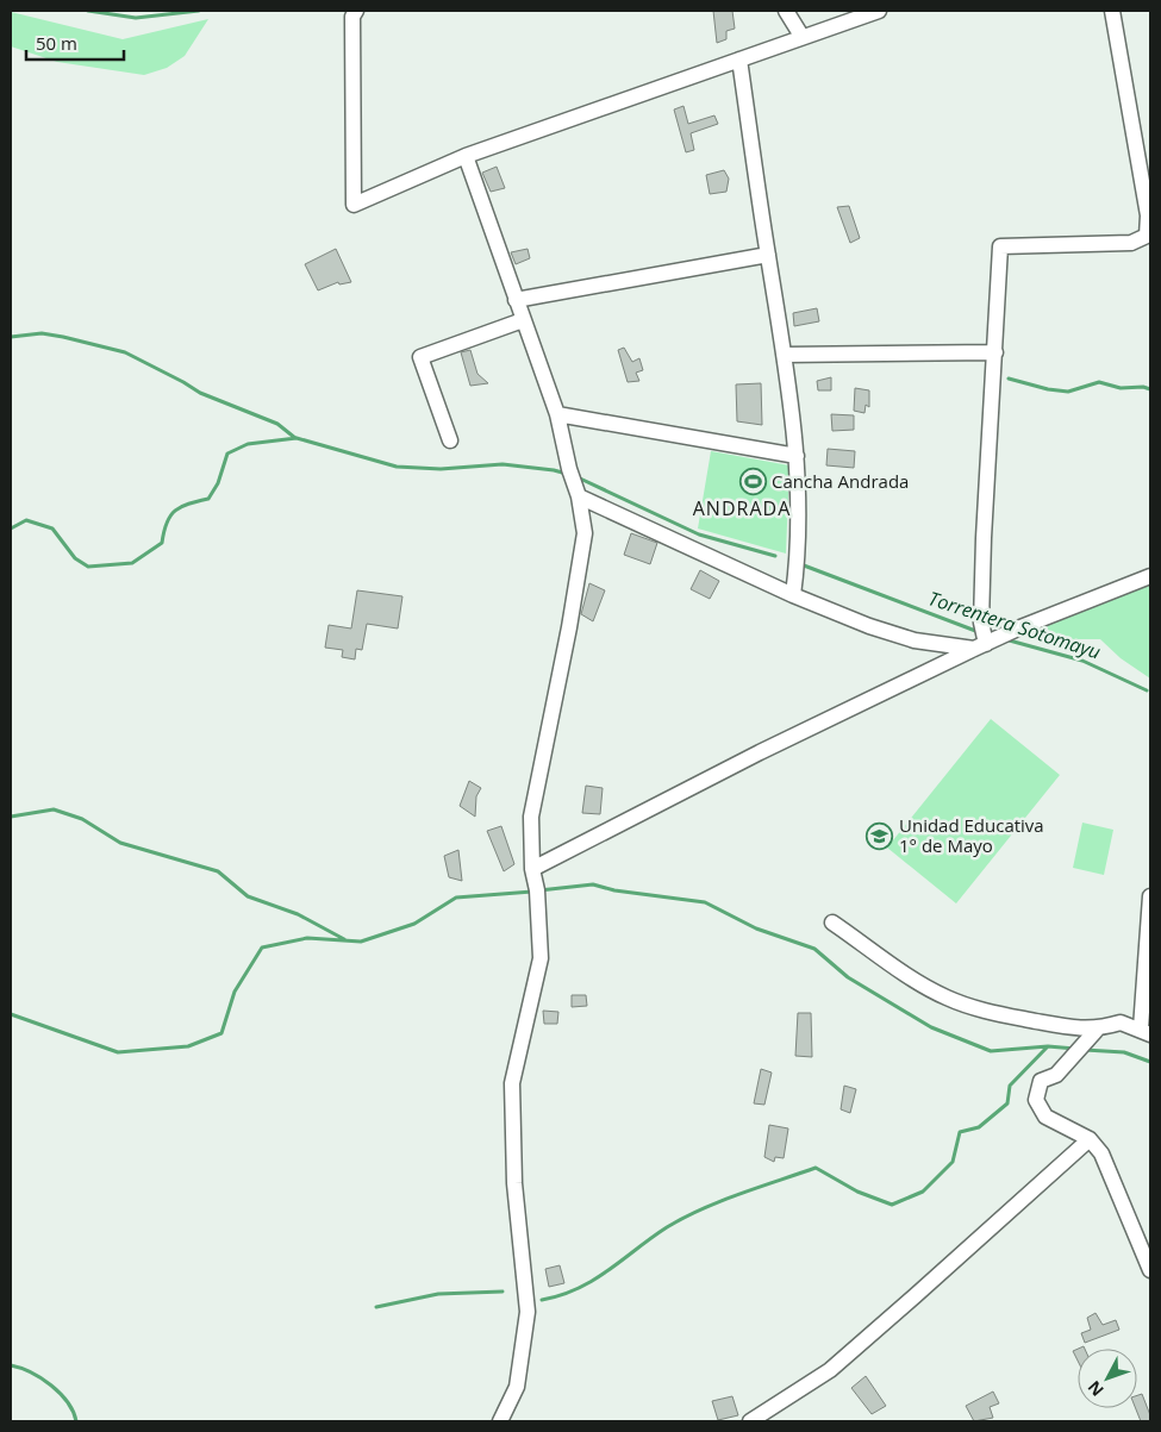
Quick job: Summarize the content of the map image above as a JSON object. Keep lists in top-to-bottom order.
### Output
{
  "districts": ["ANDRADA"],
  "water": ["Torrentera Sotomayu"],
  "places": {
    "sports": ["Cancha Andrada"],
    "school or university": ["Unidad Educativa 1° de Mayo"]
  },
  "scale_bar": "50 m",
  "north": "bottom left"
}
